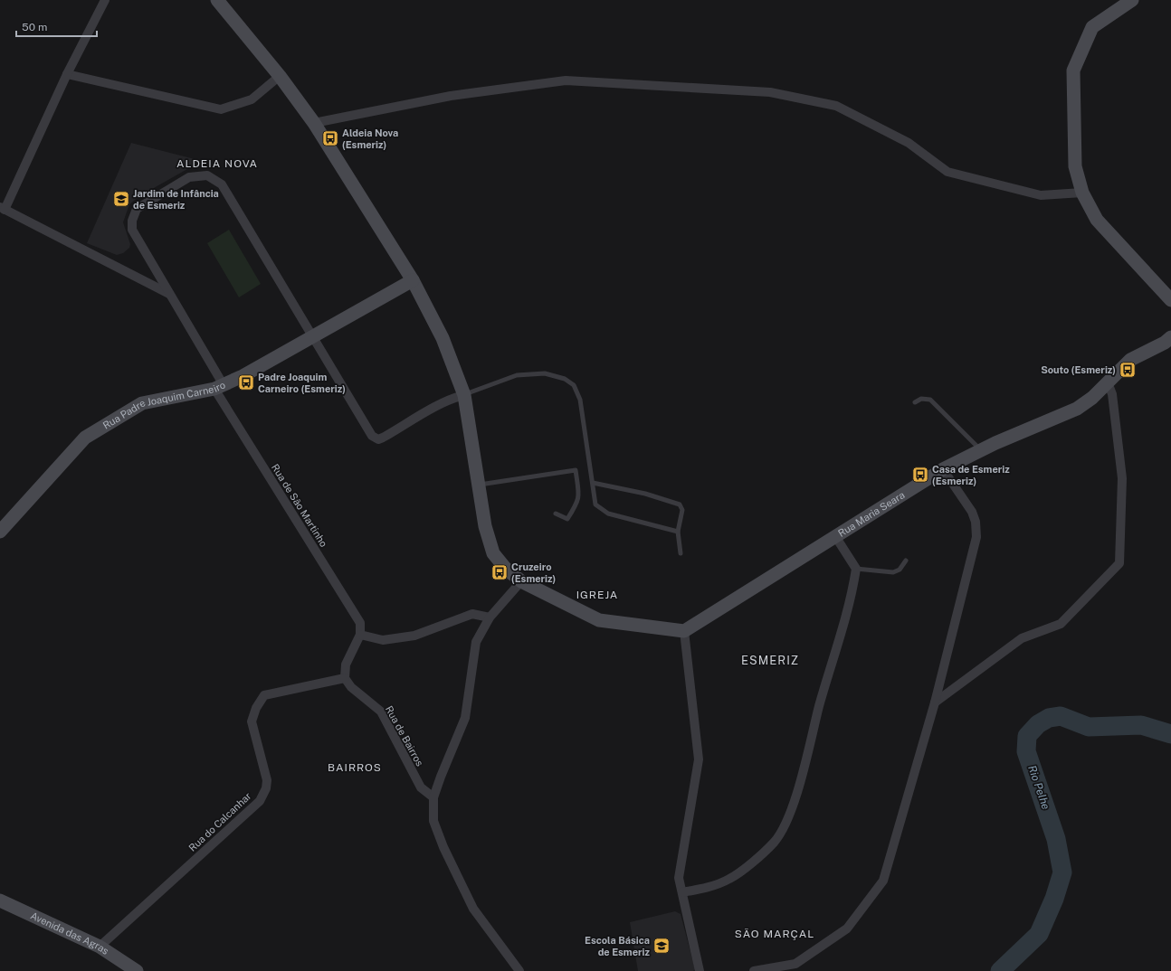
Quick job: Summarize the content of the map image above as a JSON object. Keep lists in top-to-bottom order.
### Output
{
  "streets": {
    "street": [
      "Rua Padre Joaquim Carneiro",
      "Rua de São Martinho",
      "Rua Maria Seara",
      "Rua de Bairros",
      "Rua do Calcanhar",
      "Avenida das Agras"
    ]
  },
  "crossings": [
    ["Rua Padre Joaquim Carneiro", "Rua de São Martinho"],
    ["Rua de Bairros", "Rua do Calcanhar"],
    ["Rua do Calcanhar", "Avenida das Agras"]
  ],
  "districts": [
    "ALDEIA NOVA",
    "IGREJA",
    "ESMERIZ",
    "BAIRROS",
    "SÃO MARÇAL"
  ],
  "water": ["Rio Pelhe"],
  "places": {
    "bus stop": [
      "Aldeia Nova (Esmeriz)",
      "Souto (Esmeriz)",
      "Padre Joaquim Carneiro (Esmeriz)",
      "Casa de Esmeriz (Esmeriz)",
      "Cruzeiro (Esmeriz)"
    ],
    "school or university": ["Jardim de Infância de Esmeriz", "Escola Básica de Esmeriz"]
  },
  "scale_bar": "50 m"
}
